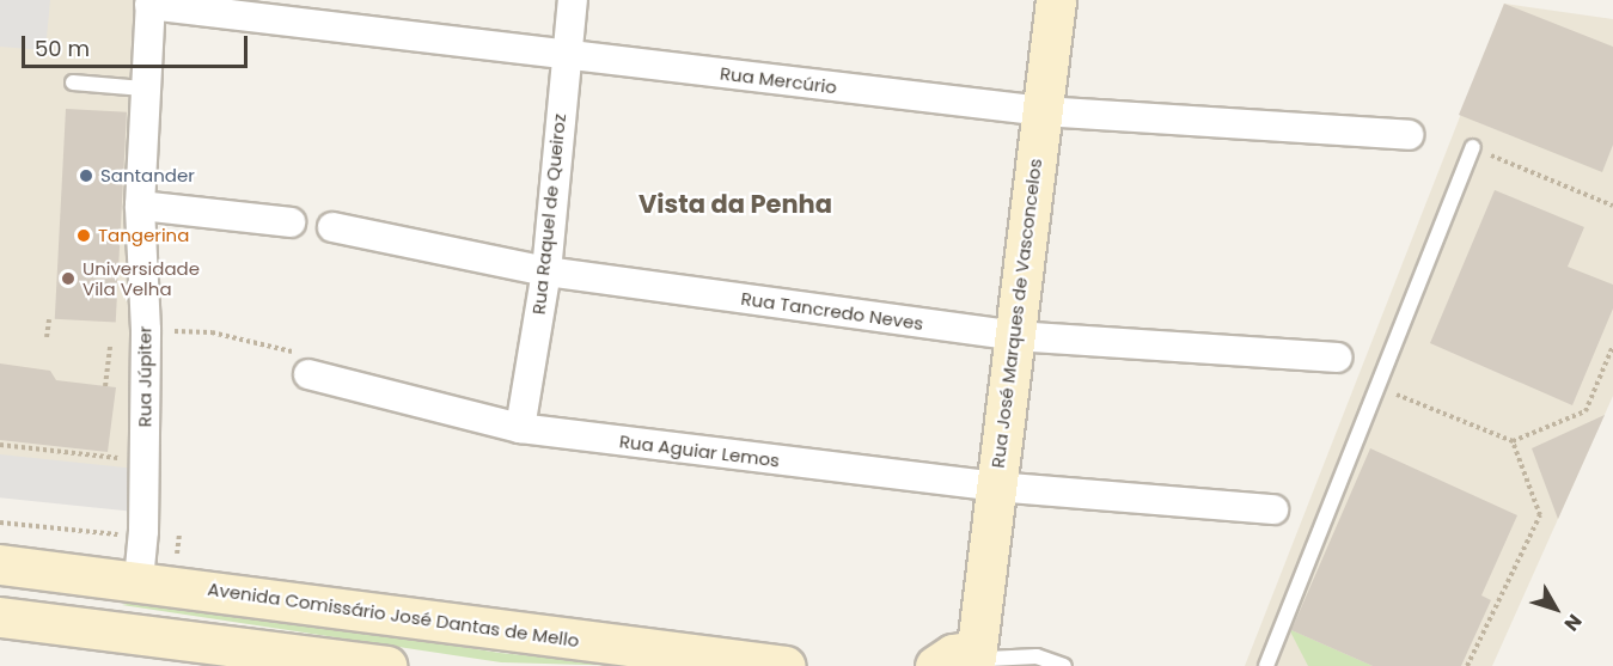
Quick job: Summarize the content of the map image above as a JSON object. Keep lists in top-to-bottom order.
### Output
{
  "streets": {
    "main road": ["Rua José Marques de Vasconcelos", "Avenida Comissário José Dantas de Mello"],
    "street": [
      "Rua Mercúrio",
      "Rua Raquel de Queiroz",
      "Rua Tancredo Neves",
      "Rua Júpiter",
      "Rua Aguiar Lemos"
    ]
  },
  "crossings": [
    ["Rua Mercúrio", "Rua Raquel de Queiroz"],
    ["Rua Mercúrio", "Rua José Marques de Vasconcelos"],
    ["Rua Mercúrio", "Rua Júpiter"],
    ["Rua Raquel de Queiroz", "Rua Tancredo Neves"],
    ["Rua Raquel de Queiroz", "Rua Aguiar Lemos"],
    ["Rua Tancredo Neves", "Rua José Marques de Vasconcelos"],
    ["Rua José Marques de Vasconcelos", "Rua Aguiar Lemos"],
    ["Rua Júpiter", "Avenida Comissário José Dantas de Mello"]
  ],
  "districts": ["Vista da Penha"],
  "places": ["Santander", "Tangerina", "Universidade Vila Velha"],
  "scale_bar": "50 m",
  "north": "bottom right"
}
